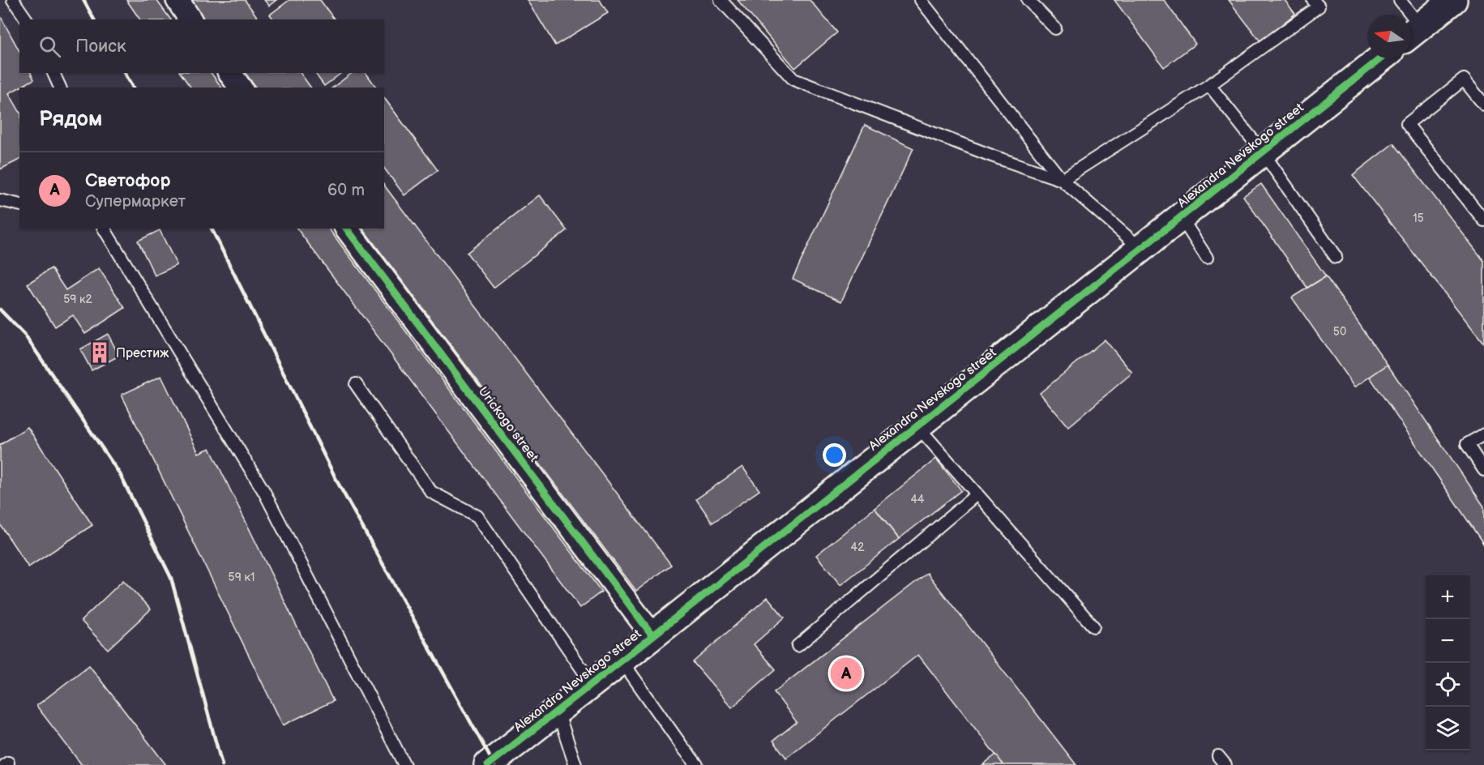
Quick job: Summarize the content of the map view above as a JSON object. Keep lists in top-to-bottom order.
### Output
{
  "streets": {
    "street": ["Alexandra Nevskogo street", "Urickogo street"]
  },
  "crossings": [
    ["Alexandra Nevskogo street", "Urickogo street"]
  ],
  "places": {
    "building": ["Престиж"]
  },
  "house_numbers": [
    "15",
    "59 к2",
    "50",
    "44",
    "42",
    "59 к1"
  ],
  "north": "left",
  "page": {
    "search": "Поиск",
    "heading": "Рядом",
    "list": [
      {
        "mark": "A",
        "name": "Светофор",
        "note": "Супермаркет",
        "value": "60 m"
      }
    ],
    "map_buttons": ["+", "−"],
    "pins": "A"
  }
}
